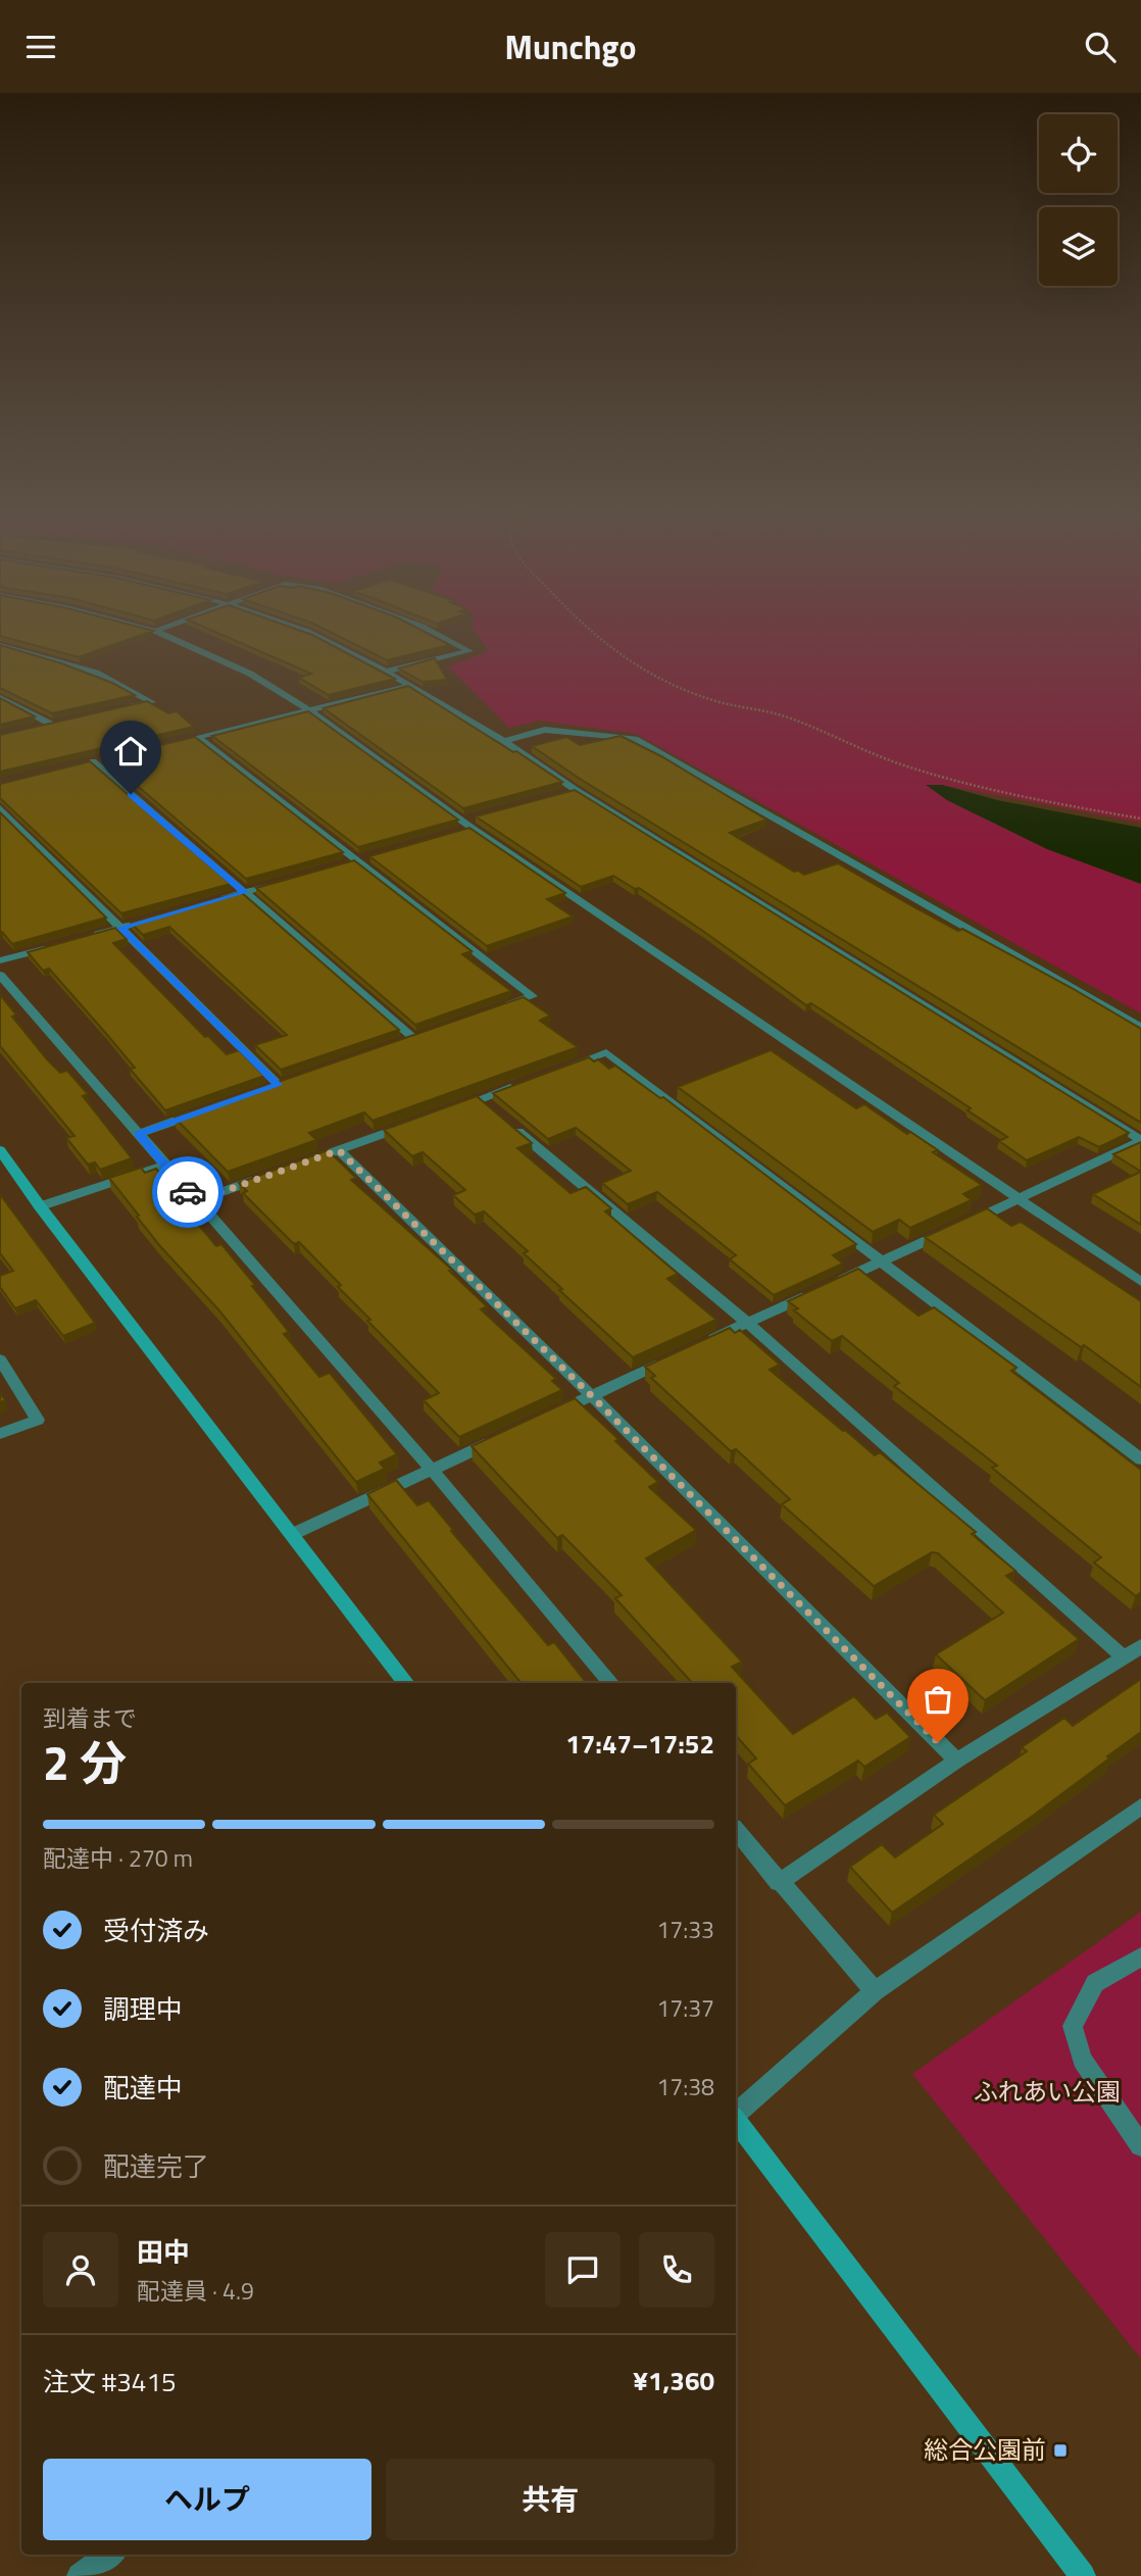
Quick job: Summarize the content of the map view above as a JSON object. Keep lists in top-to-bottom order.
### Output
{
  "parks": ["ふれあい公園"],
  "places": {
    "transit": ["総合公園前"]
  },
  "page": {
    "header": "Munchgo",
    "heading": ["2 分", "到着まで", "17:47–17:52"],
    "panel": [
      "田中",
      "配達員 · 4.9",
      "注文 #3415",
      "¥1,360"
    ],
    "bar": "配達中 · 270 m",
    "list": [
      ["受付済み", "17:33"],
      ["調理中", "17:37"],
      ["配達中", "17:38"],
      "配達完了"
    ],
    "buttons": ["ヘルプ", "共有"]
  }
}
